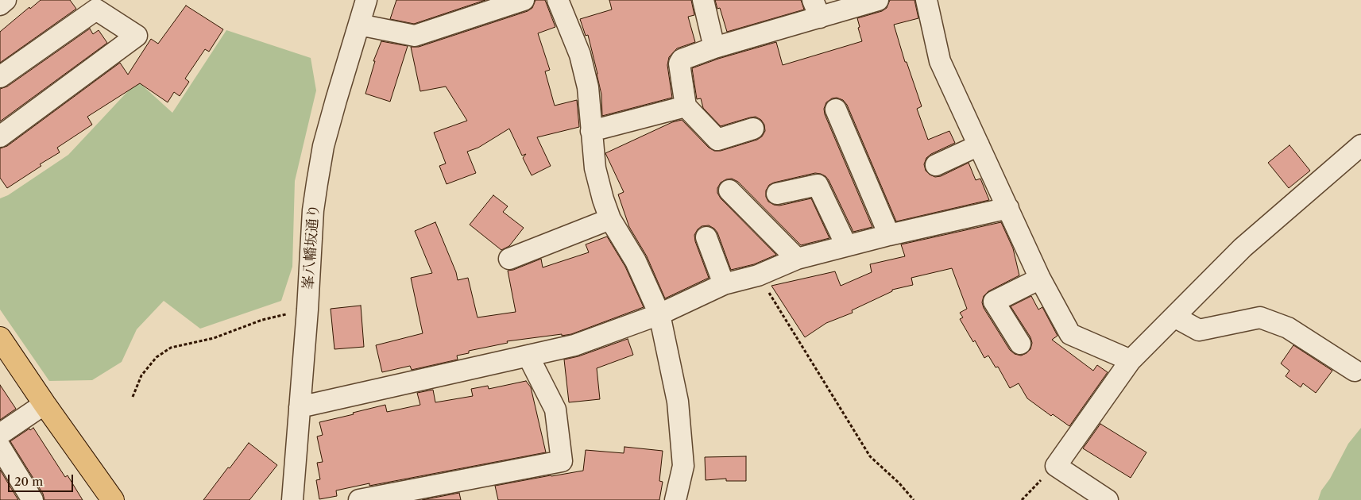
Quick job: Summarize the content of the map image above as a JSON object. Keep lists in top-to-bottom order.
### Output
{
  "streets": {
    "street": ["峯八幡坂通り"]
  },
  "scale_bar": "20 m"
}
